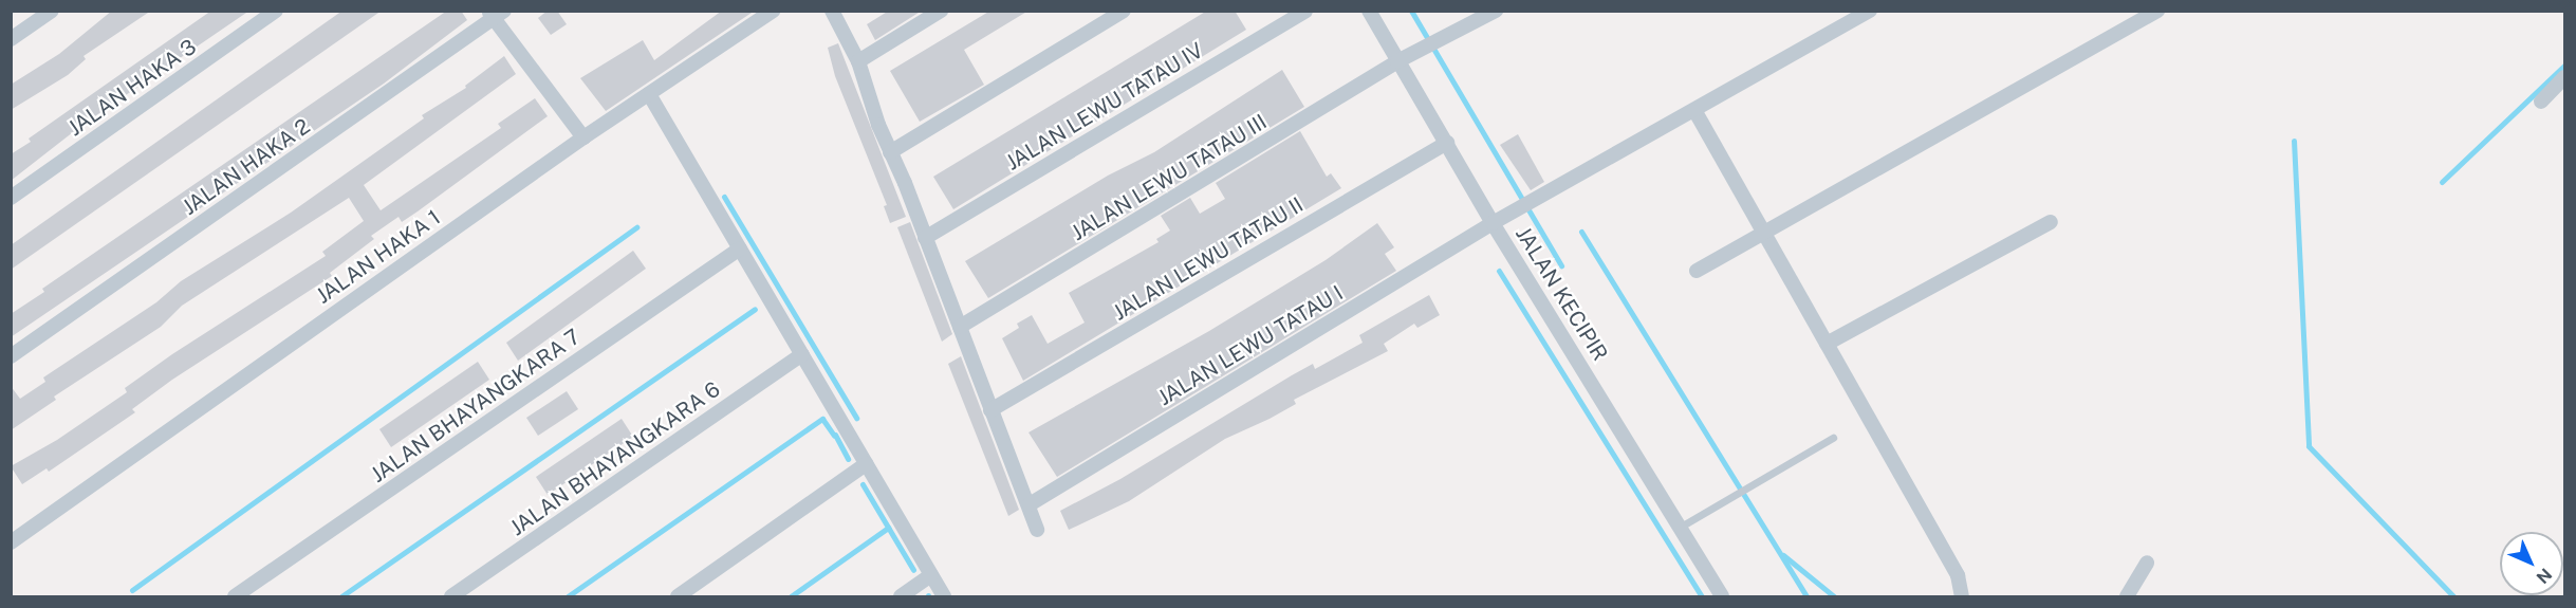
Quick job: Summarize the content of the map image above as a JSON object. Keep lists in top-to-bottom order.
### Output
{
  "streets": {
    "street": [
      "JALAN HAKA 3",
      "JALAN LEWU TATAU IV",
      "JALAN HAKA 2",
      "JALAN LEWU TATAU III",
      "JALAN HAKA 1",
      "JALAN LEWU TATAU II",
      "JALAN KECIPIR",
      "JALAN LEWU TATAU I",
      "JALAN BHAYANGKARA 7",
      "JALAN BHAYANGKARA 6"
    ]
  },
  "crossings": [
    ["JALAN LEWU TATAU III", "JALAN KECIPIR"],
    ["JALAN LEWU TATAU II", "JALAN KECIPIR"],
    ["JALAN KECIPIR", "JALAN LEWU TATAU I"]
  ],
  "north": "bottom right"
}
